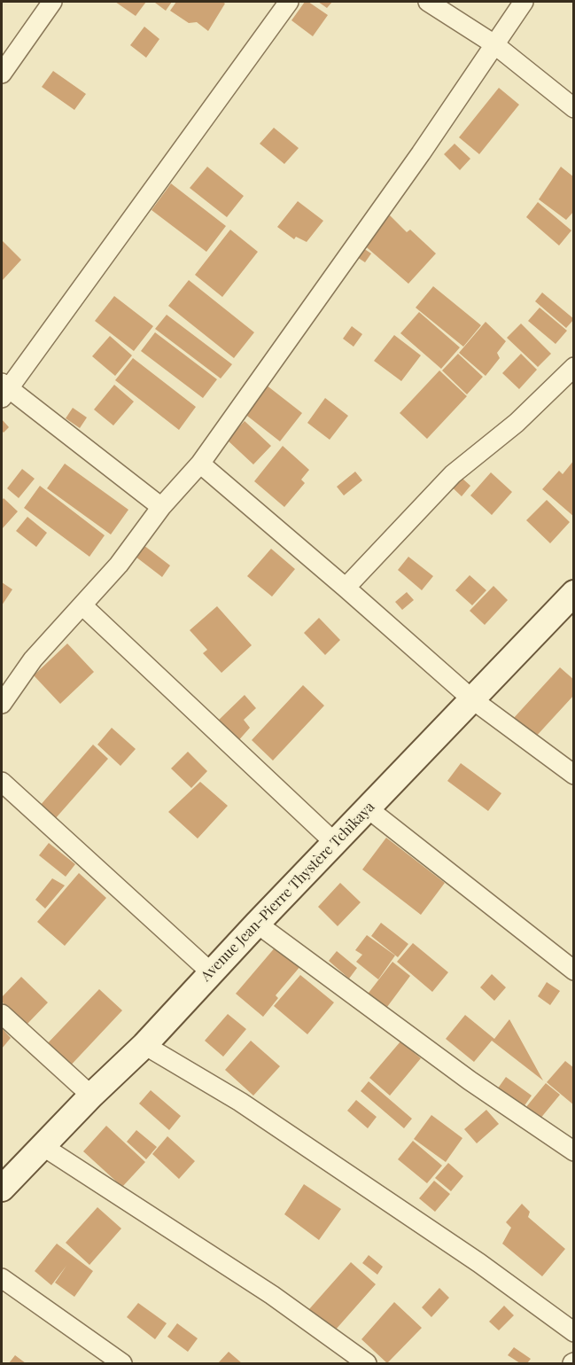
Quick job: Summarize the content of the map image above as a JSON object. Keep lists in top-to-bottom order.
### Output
{
  "streets": {
    "street": ["Avenue Jean-Pierre Thystère Tchikaya"]
  }
}
